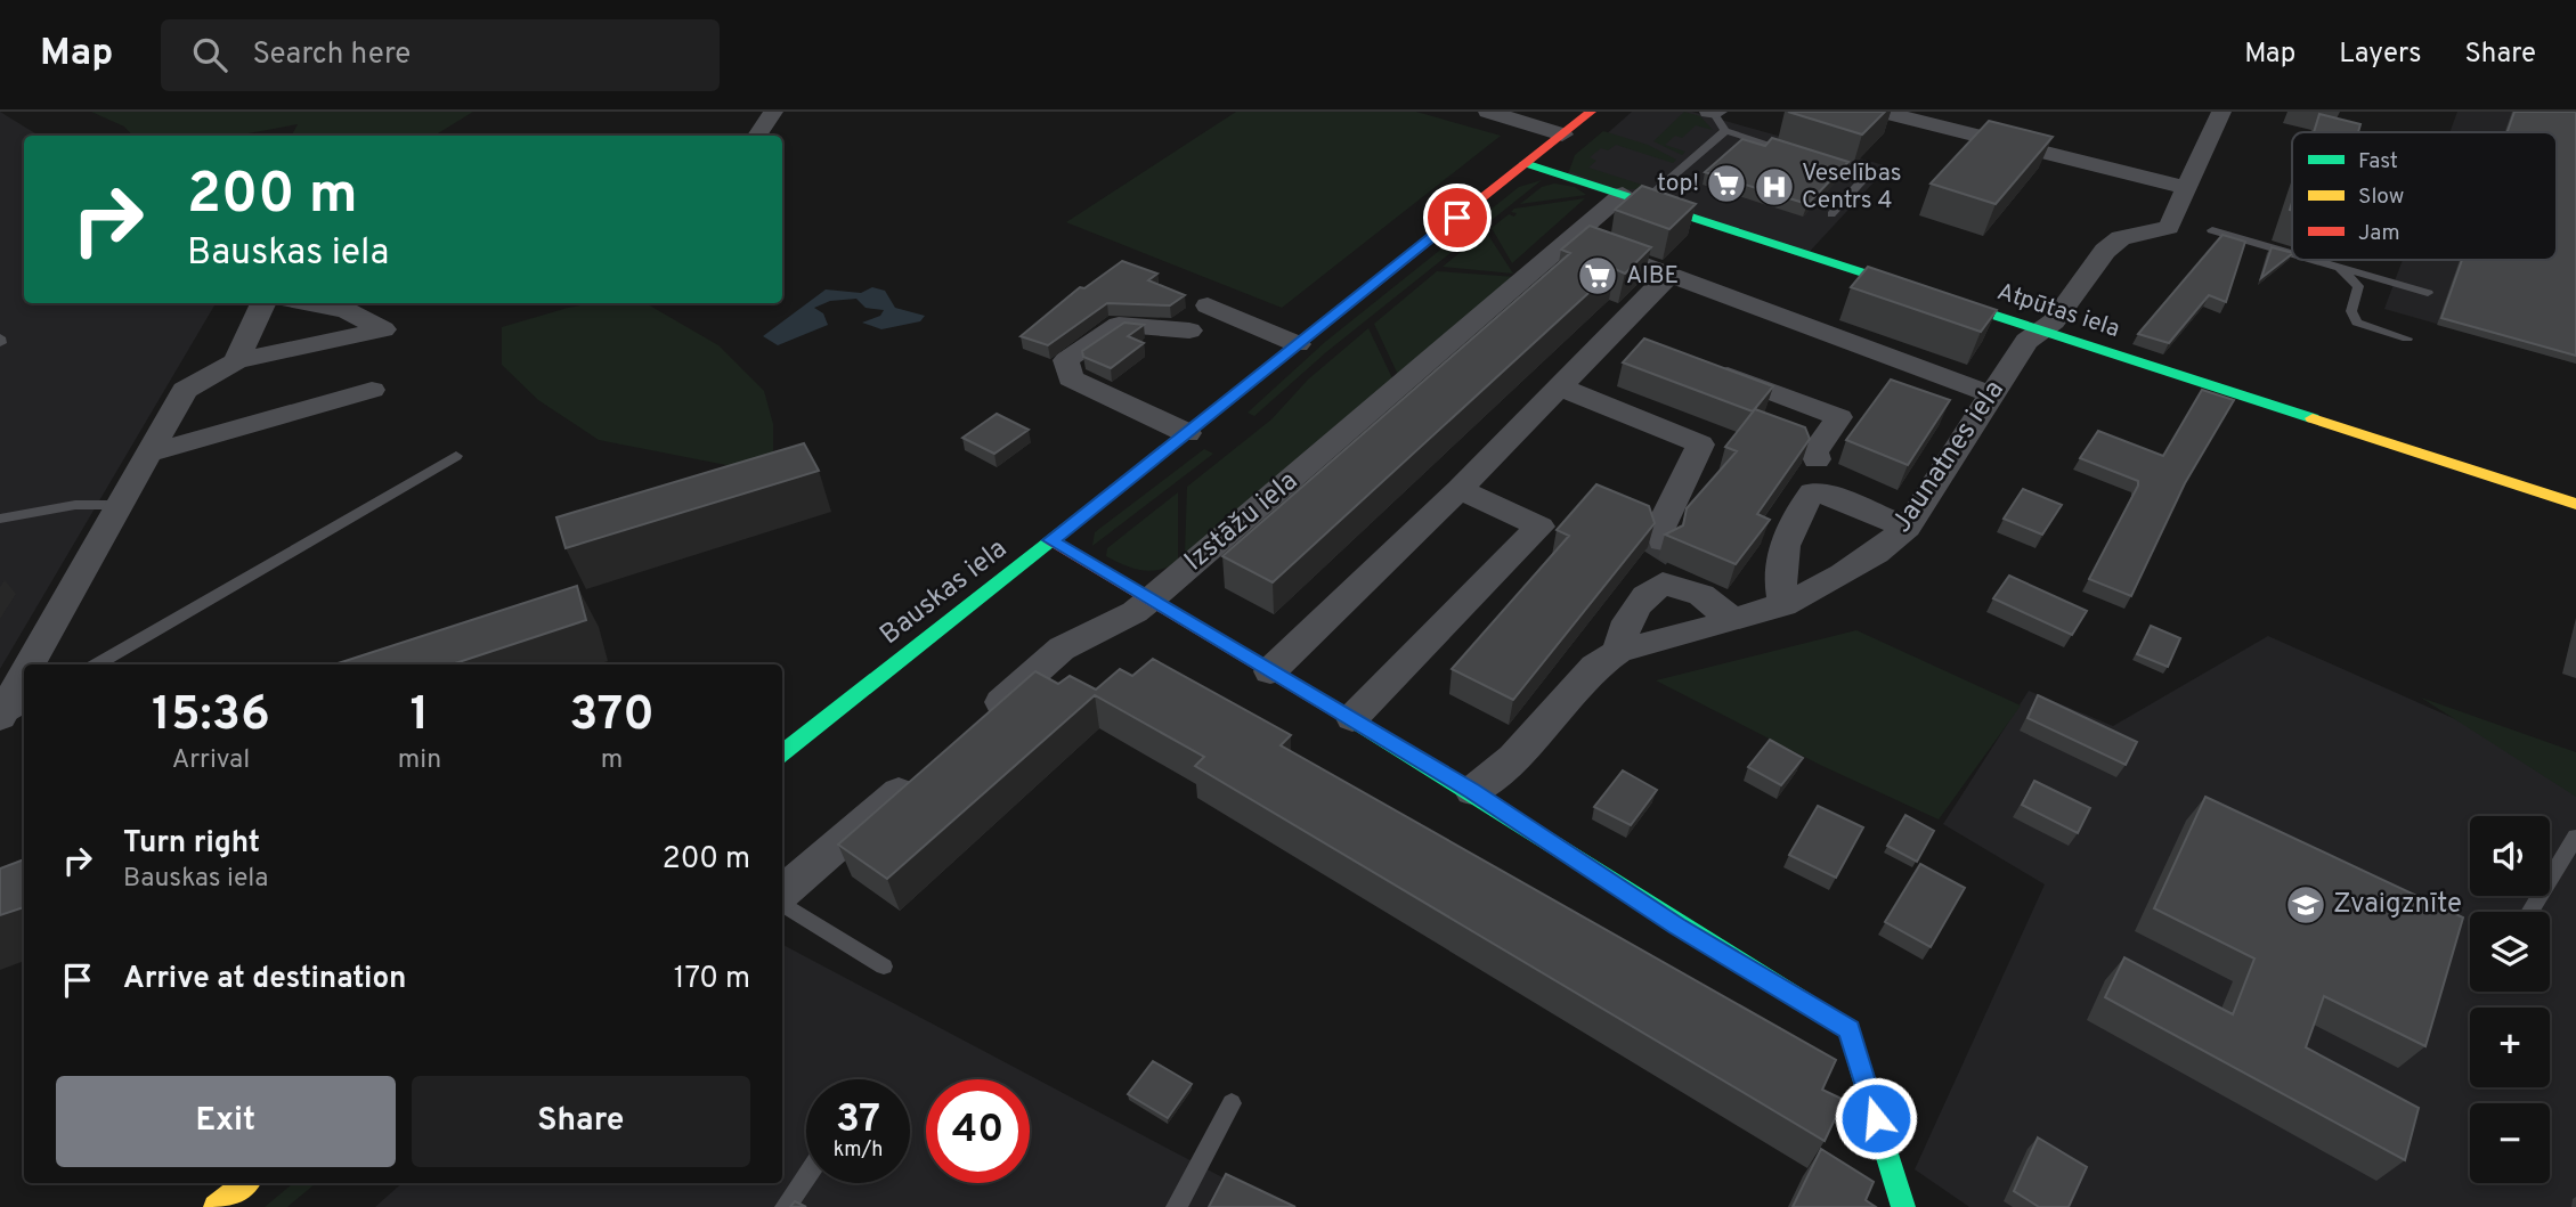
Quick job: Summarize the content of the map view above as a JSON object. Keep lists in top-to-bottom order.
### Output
{
  "streets": {
    "street": [
      "Atpūtas iela",
      "Jaunatnes iela",
      "Izstāžu iela",
      "Bauskas iela"
    ]
  },
  "crossings": [
    ["Atpūtas iela", "Jaunatnes iela"],
    ["Atpūtas iela", "Izstāžu iela"],
    ["Atpūtas iela", "Bauskas iela"]
  ],
  "places": {
    "supermarket": ["top!", "AIBE"],
    "hospital": ["Veselības Centrs 4"],
    "school or university": ["Zvaigznīte"]
  },
  "legend": ["Fast", "Slow", "Jam"],
  "page": {
    "header": "Map",
    "search": "Search here",
    "nav": ["Map", "Layers", "Share"],
    "turn": ["200 m", "Bauskas iela"],
    "eta": [
      "15:36",
      "Arrival",
      "1",
      "min",
      "370",
      "m"
    ],
    "list": [
      {
        "name": "Turn right",
        "note": "Bauskas iela",
        "value": "200 m"
      },
      {
        "name": "Arrive at destination",
        "value": "170 m"
      }
    ],
    "map_buttons": ["+", "−"],
    "buttons": ["Exit", "Share"],
    "speed": "37 km/h",
    "limit": "40"
  }
}
